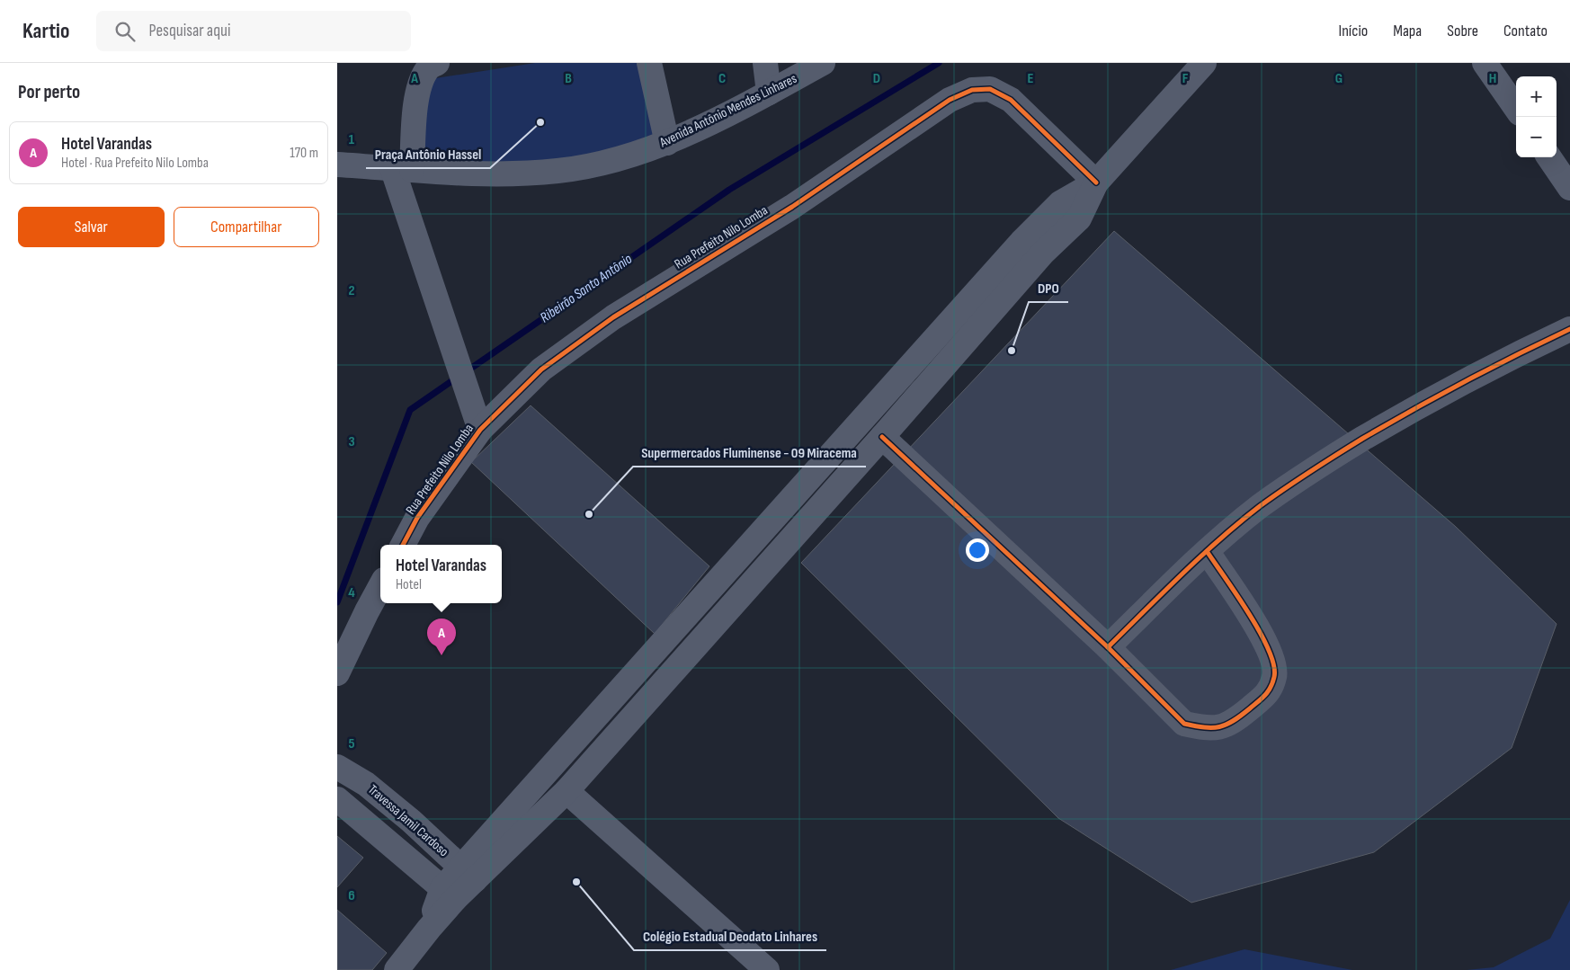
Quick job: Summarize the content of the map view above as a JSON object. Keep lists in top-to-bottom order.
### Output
{
  "streets": {
    "street": ["Avenida Antônio Mendes Linhares", "Rua Prefeito Nilo Lomba", "Travessa Jamil Cardoso"]
  },
  "water": ["Ribeirão Santo Antônio"],
  "places": [
    "Praça Antônio Hassel",
    "DPO",
    "Supermercados Fluminense - 09 Miracema",
    "Colégio Estadual Deodato Linhares"
  ],
  "page": {
    "header": "Kartio",
    "search": "Pesquisar aqui",
    "nav": [
      "Início",
      "Mapa",
      "Sobre",
      "Contato"
    ],
    "heading": "Por perto",
    "map_buttons": ["+", "−"],
    "list": [
      {
        "mark": "A",
        "name": "Hotel Varandas",
        "note": "Hotel · Rua Prefeito Nilo Lomba",
        "value": "170 m"
      }
    ],
    "buttons": ["Salvar", "Compartilhar"],
    "popup": ["Hotel Varandas", "Hotel"],
    "pins": "A"
  },
  "grid": {
    "columns": [
      "A",
      "B",
      "C",
      "D",
      "E",
      "F",
      "G",
      "H"
    ],
    "rows": [
      "1",
      "2",
      "3",
      "4",
      "5",
      "6"
    ]
  }
}
